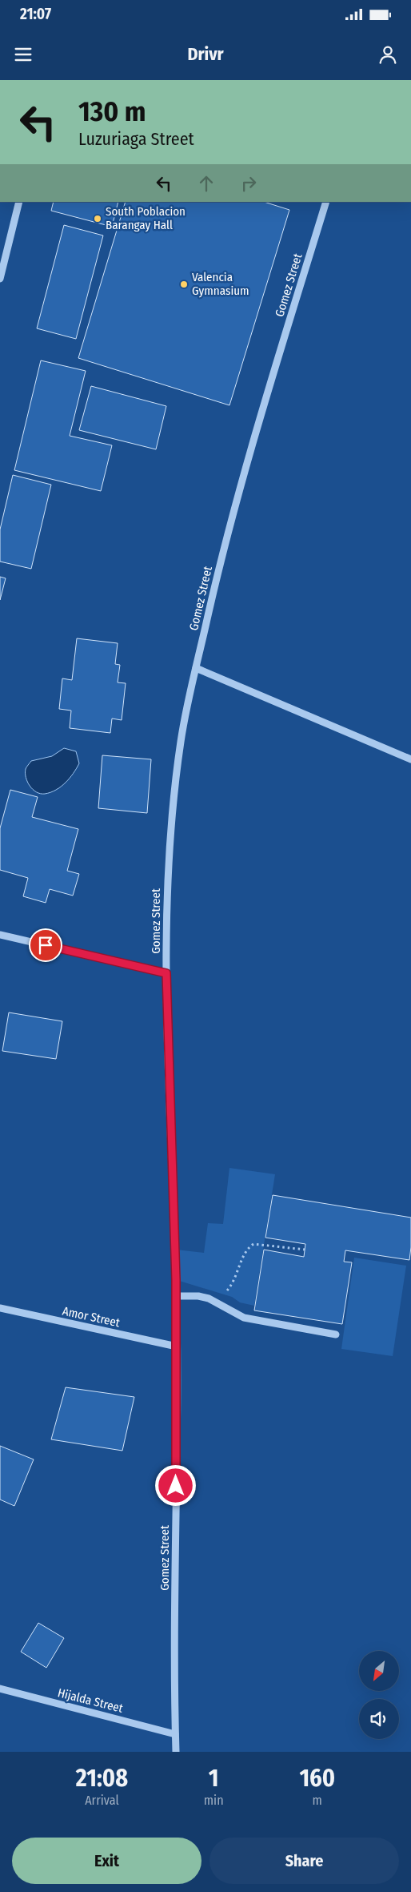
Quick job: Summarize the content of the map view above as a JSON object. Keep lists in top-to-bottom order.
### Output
{
  "streets": {
    "street": ["Gomez Street", "Amor Street", "Hijalda Street"]
  },
  "crossings": [
    ["Gomez Street", "Amor Street"],
    ["Gomez Street", "Hijalda Street"]
  ],
  "places": ["South Poblacion Barangay Hall", "Valencia Gymnasium"],
  "north": "bottom left",
  "page": {
    "status": "21:07",
    "header": "Drivr",
    "turn": ["130 m", "Luzuriaga Street"],
    "eta": [
      "21:08",
      "Arrival",
      "1",
      "min",
      "160",
      "m"
    ],
    "buttons": ["Exit", "Share"]
  }
}
